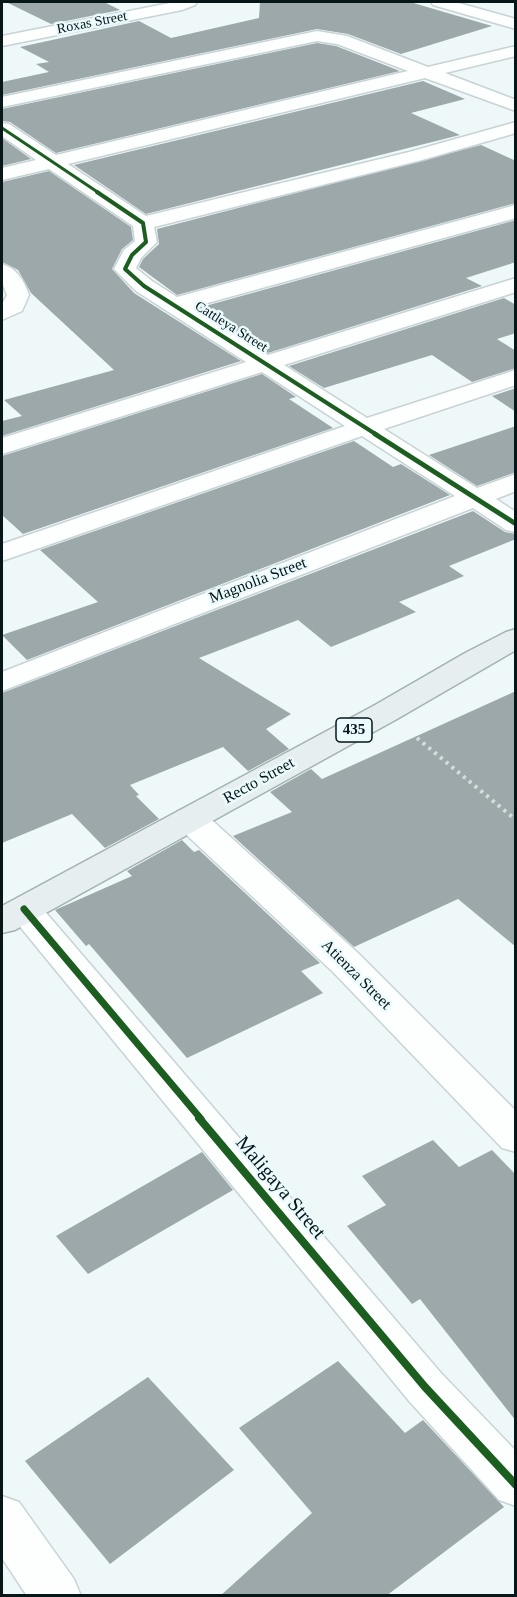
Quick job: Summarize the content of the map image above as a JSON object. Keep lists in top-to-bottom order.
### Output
{
  "streets": {
    "main road": ["435", "Recto Street"],
    "street": [
      "Roxas Street",
      "Cattleya Street",
      "Magnolia Street",
      "Atienza Street",
      "Maligaya Street"
    ]
  },
  "crossings": [
    ["Cattleya Street", "Magnolia Street"],
    ["Recto Street", "Atienza Street"],
    ["Recto Street", "Maligaya Street"]
  ]
}
